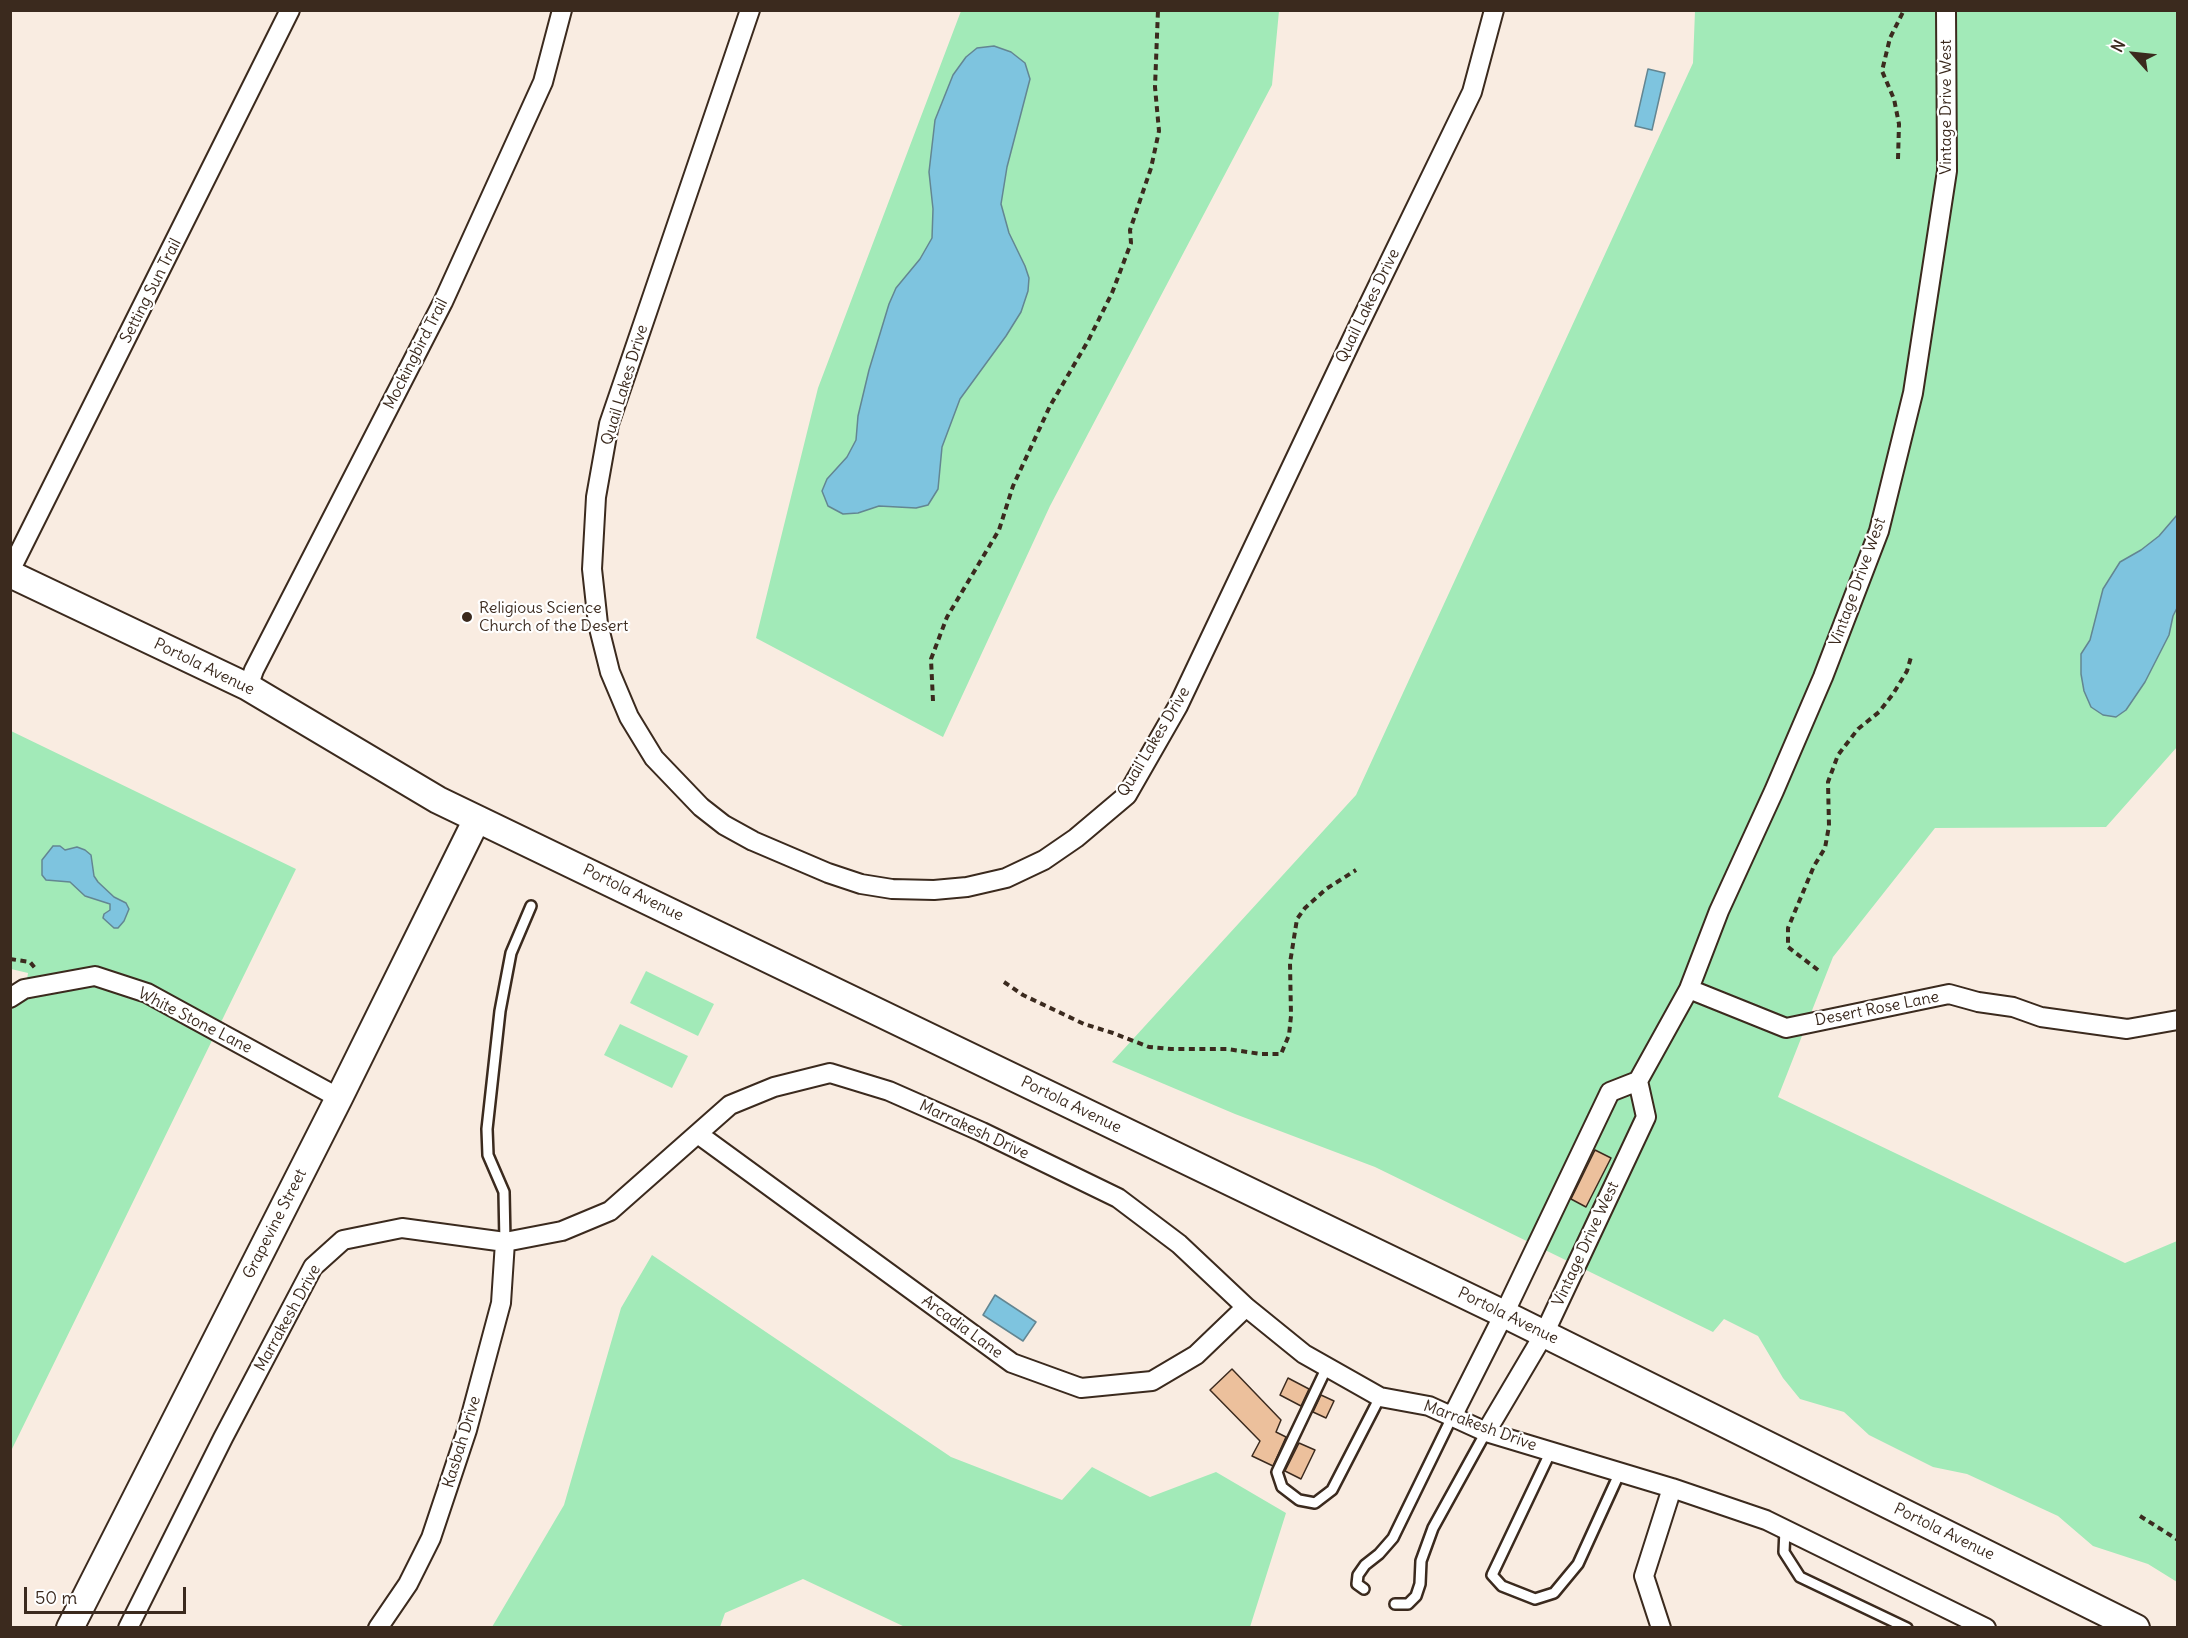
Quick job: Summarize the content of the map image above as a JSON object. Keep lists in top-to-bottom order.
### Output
{
  "streets": {
    "street": [
      "Vintage Drive West",
      "Setting Sun Trail",
      "Quail Lakes Drive",
      "Mockingbird Trail",
      "Portola Avenue",
      "Desert Rose Lane",
      "White Stone Lane",
      "Marrakesh Drive",
      "Grapevine Street",
      "Arcadia Lane",
      "Kasbah Drive"
    ]
  },
  "crossings": [
    ["Vintage Drive West", "Portola Avenue"],
    ["Vintage Drive West", "Desert Rose Lane"],
    ["Vintage Drive West", "Marrakesh Drive"],
    ["Setting Sun Trail", "Portola Avenue"],
    ["Mockingbird Trail", "Portola Avenue"],
    ["Portola Avenue", "Grapevine Street"],
    ["White Stone Lane", "Grapevine Street"],
    ["Marrakesh Drive", "Arcadia Lane"],
    ["Marrakesh Drive", "Kasbah Drive"]
  ],
  "places": ["Religious Science Church of the Desert"],
  "scale_bar": "50 m",
  "north": "top left"
}
